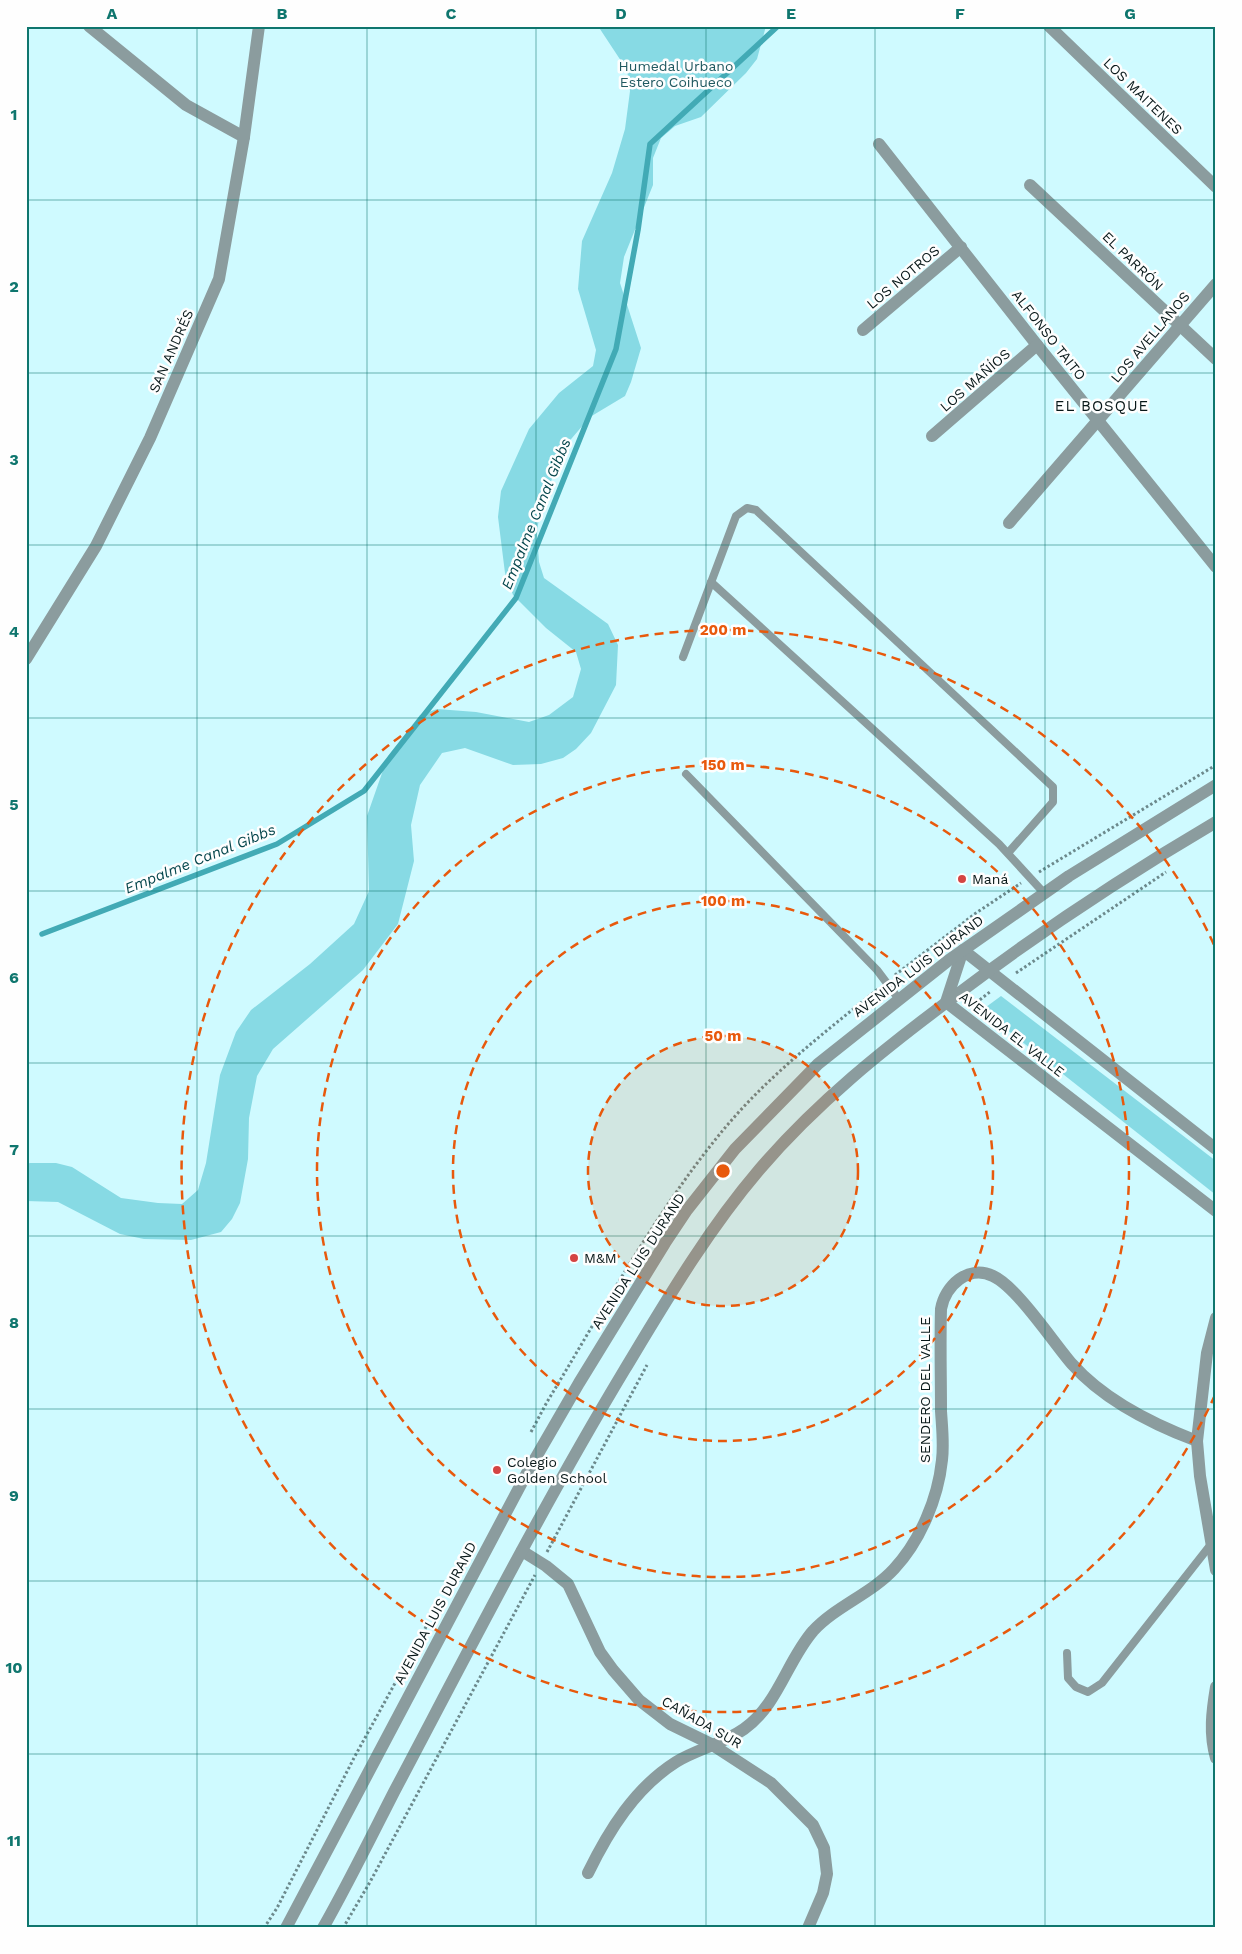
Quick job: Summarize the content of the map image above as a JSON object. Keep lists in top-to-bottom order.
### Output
{
  "streets": {
    "street": [
      "LOS MAITENES",
      "EL PARRÓN",
      "LOS NOTROS",
      "ALFONSO TAITO",
      "LOS AVELLANOS",
      "SAN ANDRÉS",
      "LOS MAÑÍOS",
      "AVENIDA LUIS DURAND",
      "AVENIDA EL VALLE",
      "SENDERO DEL VALLE",
      "CAÑADA SUR"
    ]
  },
  "crossings": [
    ["EL PARRÓN", "LOS AVELLANOS"],
    ["LOS NOTROS", "ALFONSO TAITO"],
    ["ALFONSO TAITO", "LOS AVELLANOS"],
    ["ALFONSO TAITO", "LOS MAÑÍOS"],
    ["AVENIDA LUIS DURAND", "AVENIDA EL VALLE"],
    ["SENDERO DEL VALLE", "CAÑADA SUR"]
  ],
  "districts": ["EL BOSQUE"],
  "water": ["Empalme Canal Gibbs"],
  "parks": ["Humedal Urbano Estero Coihueco"],
  "places": ["Maná", "M&M", "Colegio Golden School"],
  "grid": {
    "columns": [
      "A",
      "B",
      "C",
      "D",
      "E",
      "F",
      "G"
    ],
    "rows": [
      "1",
      "2",
      "3",
      "4",
      "5",
      "6",
      "7",
      "8",
      "9",
      "10",
      "11"
    ]
  },
  "rings": [
    "200 m",
    "150 m",
    "100 m",
    "50 m"
  ]
}
